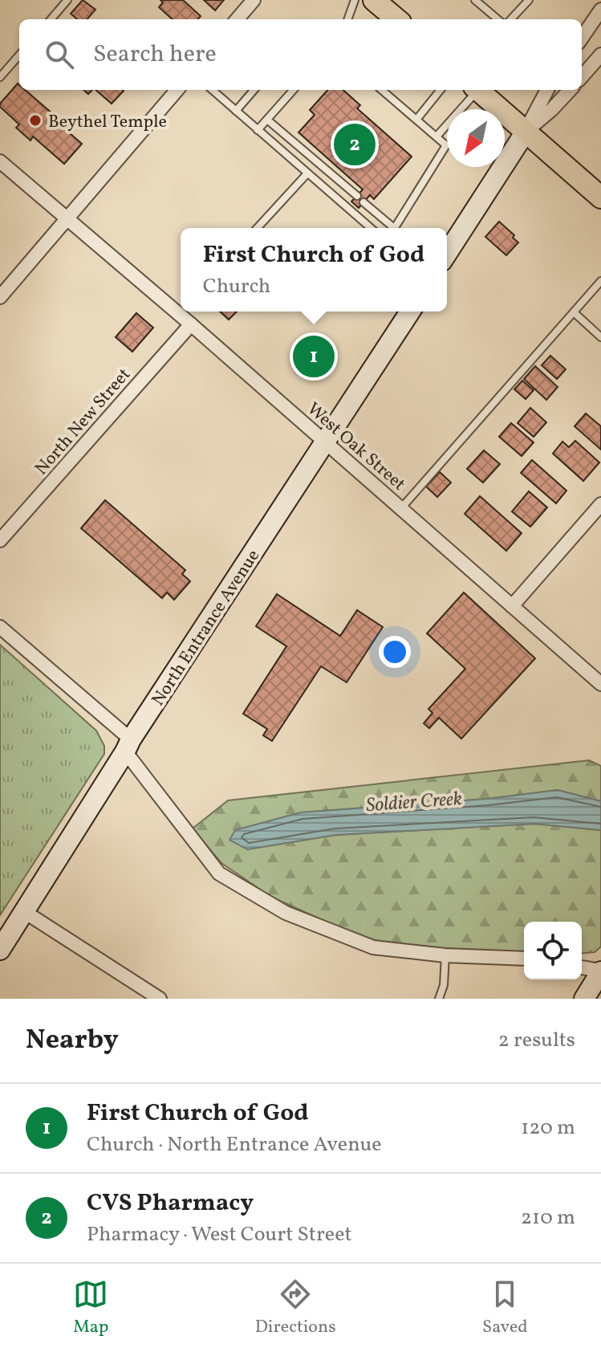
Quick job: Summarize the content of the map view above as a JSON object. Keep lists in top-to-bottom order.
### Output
{
  "streets": {
    "main road": ["North Entrance Avenue"],
    "street": ["North New Street", "West Oak Street"]
  },
  "crossings": [
    ["North New Street", "West Oak Street"],
    ["West Oak Street", "North Entrance Avenue"]
  ],
  "water": ["Soldier Creek"],
  "places": ["Beythel Temple"],
  "north": "bottom left",
  "page": {
    "search": "Search here",
    "pins": ["2", "1"],
    "popup": ["First Church of God", "Church"],
    "heading": ["Nearby", "2 results"],
    "list": [
      {
        "mark": "1",
        "name": "First Church of God",
        "note": "Church · North Entrance Avenue",
        "value": "120 m"
      },
      {
        "mark": "2",
        "name": "CVS Pharmacy",
        "note": "Pharmacy · West Court Street",
        "value": "210 m"
      }
    ],
    "nav": ["Map", "Directions", "Saved"]
  }
}
